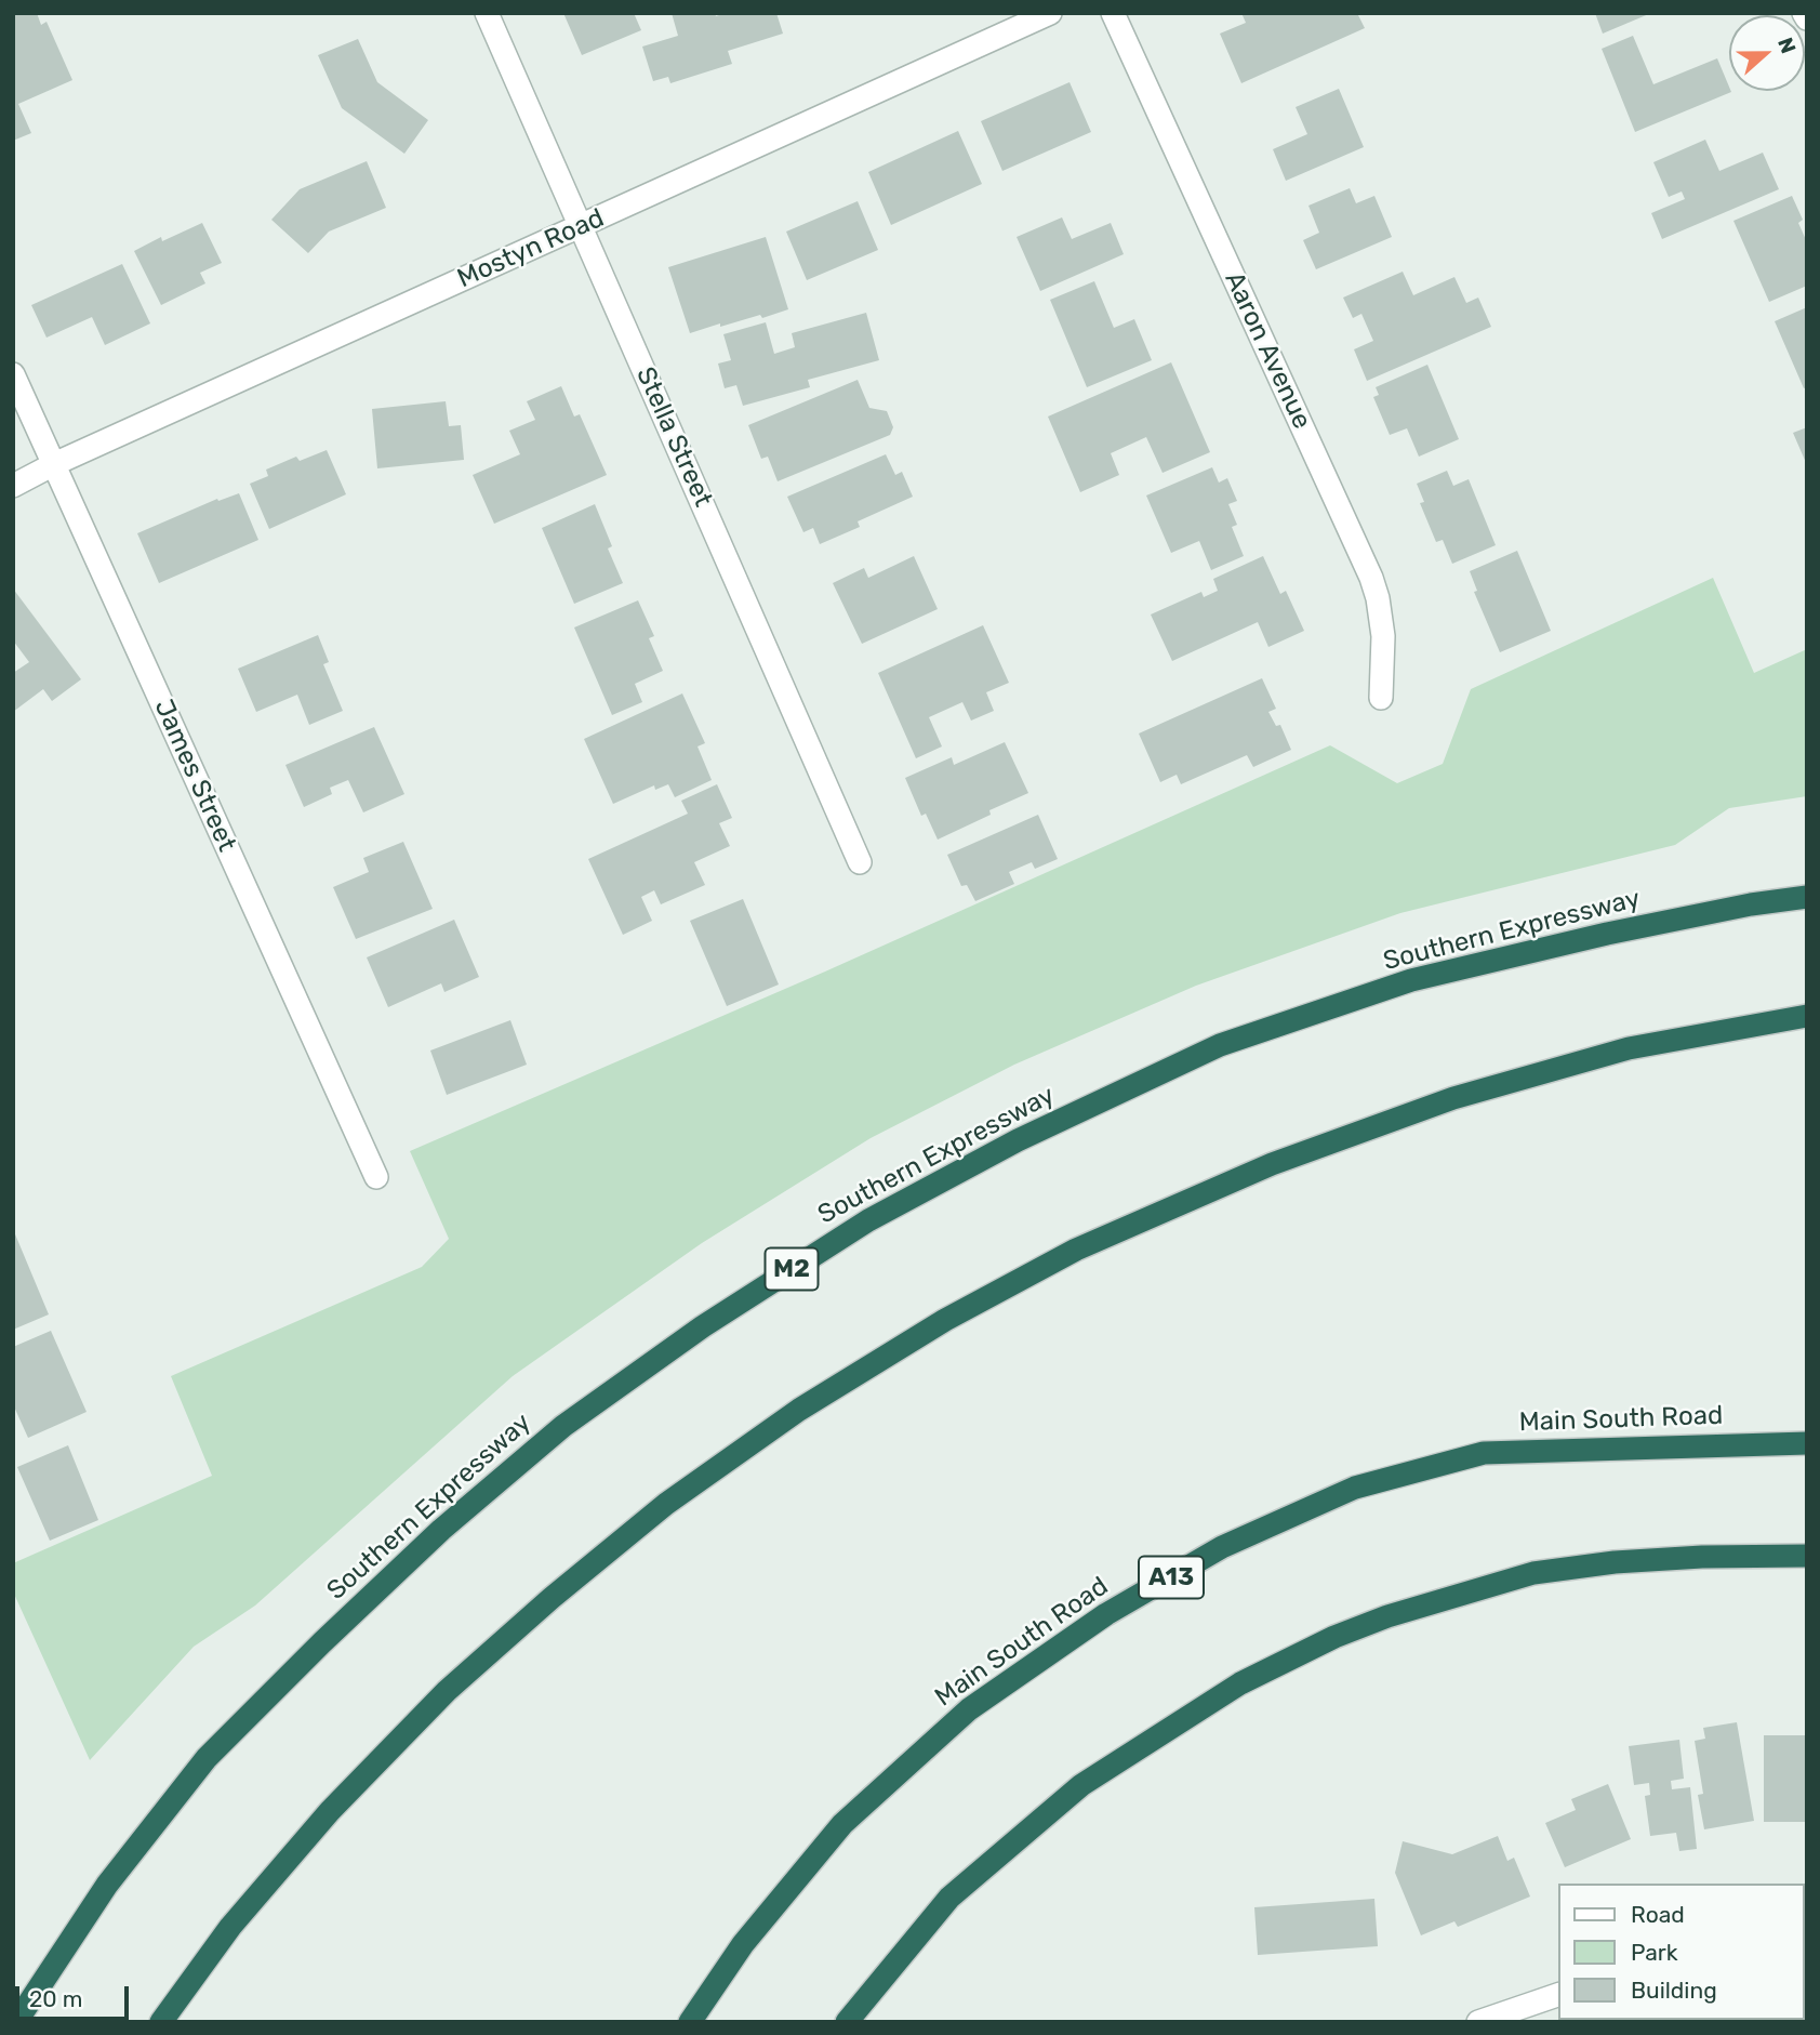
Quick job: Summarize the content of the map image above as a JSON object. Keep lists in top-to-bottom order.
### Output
{
  "streets": {
    "highway": [
      "Southern Expressway",
      "M2",
      "Main South Road",
      "A13"
    ],
    "street": [
      "Mostyn Road",
      "Aaron Avenue",
      "Stella Street",
      "James Street"
    ]
  },
  "crossings": [
    ["Mostyn Road", "Stella Street"],
    ["Mostyn Road", "James Street"]
  ],
  "legend": ["Road", "Park", "Building"],
  "scale_bar": "20 m",
  "north": "right"
}
